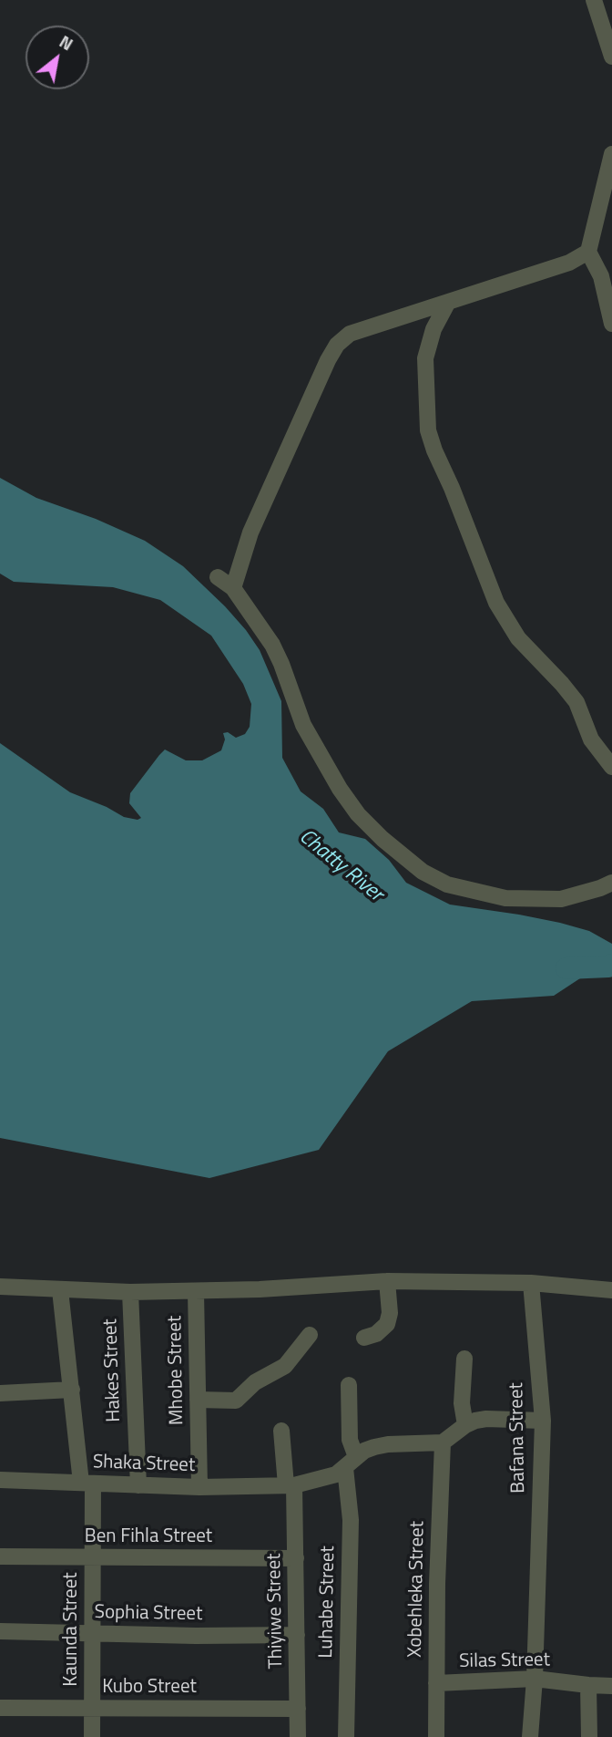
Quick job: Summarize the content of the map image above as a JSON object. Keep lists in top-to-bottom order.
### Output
{
  "streets": {
    "street": [
      "Hakes Street",
      "Mhobe Street",
      "Bafana Street",
      "Shaka Street",
      "Ben Fihla Street",
      "Xobehleka Street",
      "Luhabe Street",
      "Thiyiwe Street",
      "Sophia Street",
      "Kaunda Street",
      "Silas Street",
      "Kubo Street"
    ]
  },
  "crossings": [
    ["Hakes Street", "Shaka Street"],
    ["Mhobe Street", "Shaka Street"],
    ["Bafana Street", "Silas Street"],
    ["Shaka Street", "Xobehleka Street"],
    ["Shaka Street", "Luhabe Street"],
    ["Shaka Street", "Thiyiwe Street"],
    ["Shaka Street", "Kaunda Street"],
    ["Ben Fihla Street", "Thiyiwe Street"],
    ["Ben Fihla Street", "Kaunda Street"],
    ["Xobehleka Street", "Silas Street"],
    ["Thiyiwe Street", "Sophia Street"],
    ["Thiyiwe Street", "Kubo Street"],
    ["Sophia Street", "Kaunda Street"],
    ["Kaunda Street", "Kubo Street"]
  ],
  "water": ["Chatty River"],
  "north": "top right"
}
